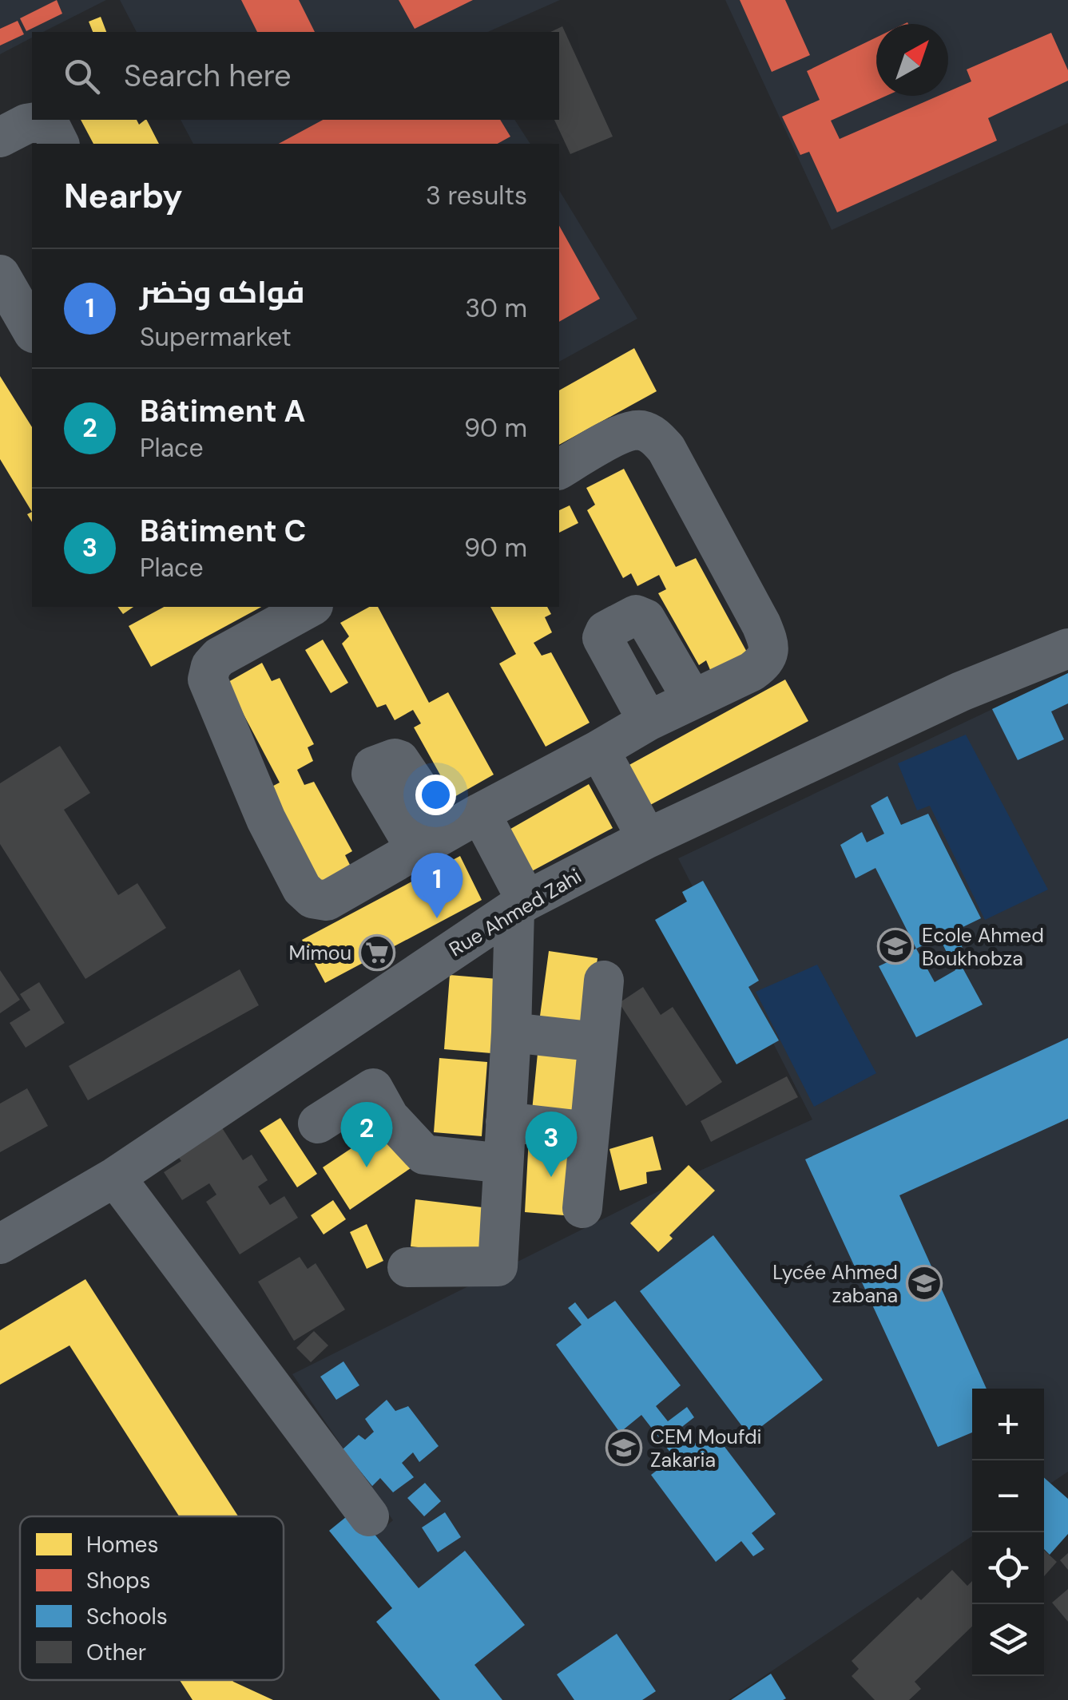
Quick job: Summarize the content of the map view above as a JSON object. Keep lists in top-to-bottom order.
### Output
{
  "streets": {
    "street": ["Rue Ahmed Zahi"]
  },
  "places": {
    "school or university": ["Ecole Ahmed Boukhobza", "Lycée Ahmed zabana", "CEM Moufdi Zakaria"],
    "supermarket": ["Mimou"]
  },
  "legend": [
    "Homes",
    "Shops",
    "Schools",
    "Other"
  ],
  "north": "top right",
  "page": {
    "search": "Search here",
    "heading": ["Nearby", "3 results"],
    "list": [
      {
        "mark": "1",
        "name": "فواكه وخضر",
        "note": "Supermarket",
        "value": "30 m"
      },
      {
        "mark": "2",
        "name": "Bâtiment A",
        "note": "Place",
        "value": "90 m"
      },
      {
        "mark": "3",
        "name": "Bâtiment C",
        "note": "Place",
        "value": "90 m"
      }
    ],
    "pins": ["1", "2", "3"],
    "map_buttons": ["+", "−"]
  }
}
